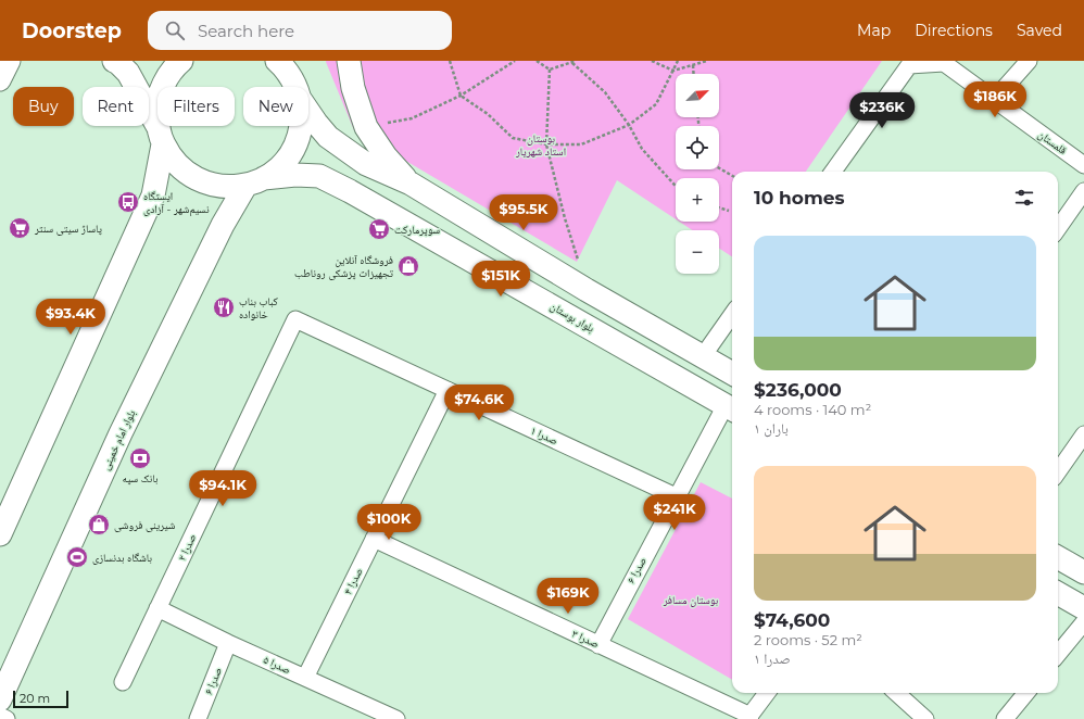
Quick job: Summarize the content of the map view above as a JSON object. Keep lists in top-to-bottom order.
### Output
{
  "streets": {
    "main road": ["بلوار بوستان", "بلوار امام خمینی"],
    "street": [
      "قلمستان",
      "صدرا ۱",
      "صدرا ۲",
      "صدرا ۶",
      "صدرا ۴",
      "صدرا ۳",
      "صدرا ۵"
    ]
  },
  "crossings": [
    ["بلوار بوستان", "بلوار امام خمینی"],
    ["بلوار بوستان", "صدرا ۶"],
    ["صدرا ۱", "صدرا ۲"],
    ["صدرا ۱", "صدرا ۶"],
    ["صدرا ۱", "صدرا ۴"],
    ["صدرا ۲", "صدرا ۵"],
    ["صدرا ۶", "صدرا ۳"],
    ["صدرا ۶", "صدرا ۵"],
    ["صدرا ۴", "صدرا ۳"],
    ["صدرا ۴", "صدرا ۵"]
  ],
  "parks": ["بوستان استاد شهریار", "بوستان مسافر"],
  "places": {
    "bus stop": ["ایستگاه نسیم‌شهر - آزادی"],
    "supermarket": ["پاساژ سیتی سنتر", "سوپرمارکت"],
    "shop": ["فروشگاه آنلاین تجهیزات پزشکی روناطب", "شیرینی فروشی"],
    "restaurant": ["کباب بناب خانواده"],
    "bank": ["بانک سپه"],
    "sports": ["باشگاه بدنسازی"]
  },
  "scale_bar": "20 m",
  "north": "top right",
  "page": {
    "header": "Doorstep",
    "search": "Search here",
    "nav": ["Map", "Directions", "Saved"],
    "map_buttons": ["+", "−"],
    "price": [
      "$186K",
      "$236K",
      "$95.5K",
      "$151K",
      "$93.4K",
      "$74.6K",
      "$94.1K",
      "$241K",
      "$100K",
      "$169K"
    ],
    "chip": [
      "Buy",
      "Rent",
      "Filters",
      "New"
    ],
    "heading": "10 homes",
    "list": [
      {
        "name": "$236,000",
        "note": "4 rooms · 140 m² · باران ۱"
      },
      {
        "name": "$74,600",
        "note": "2 rooms · 52 m² · صدرا ۱"
      }
    ],
    "scale": "20 m"
  }
}
